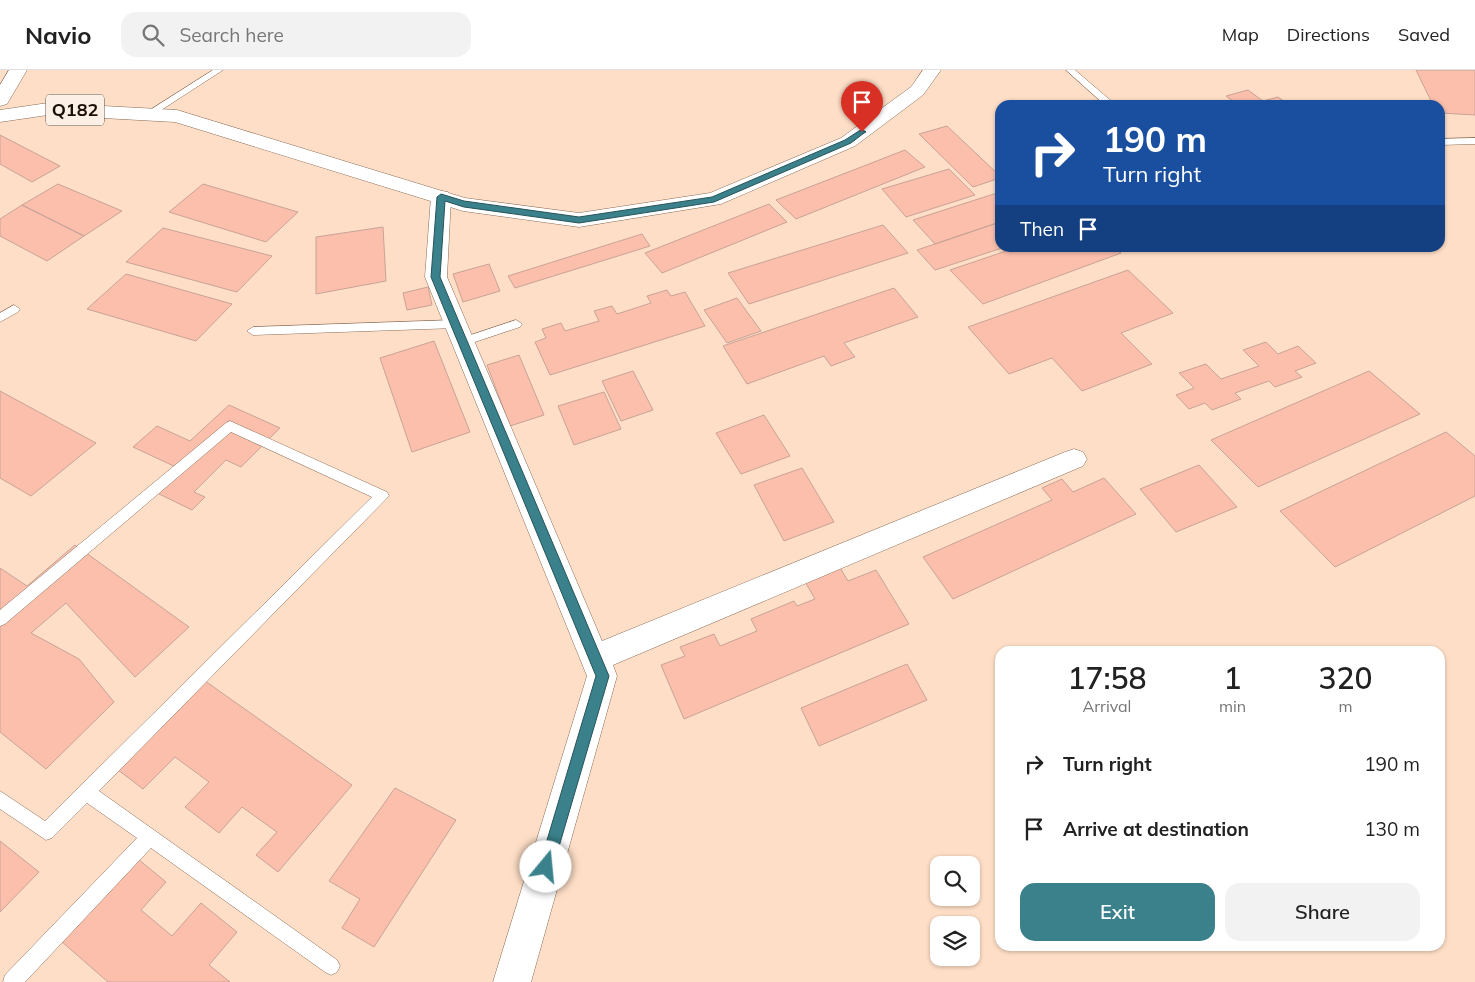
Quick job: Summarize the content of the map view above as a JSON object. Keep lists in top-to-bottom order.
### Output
{
  "streets": {
    "street": ["Q182"]
  },
  "page": {
    "header": "Navio",
    "search": "Search here",
    "nav": ["Map", "Directions", "Saved"],
    "turn": ["190 m", "Turn right"],
    "then": "Then",
    "eta": [
      "17:58",
      "Arrival",
      "1",
      "min",
      "320",
      "m"
    ],
    "list": [
      {
        "name": "Turn right",
        "value": "190 m"
      },
      {
        "name": "Arrive at destination",
        "value": "130 m"
      }
    ],
    "buttons": ["Exit", "Share"]
  }
}
